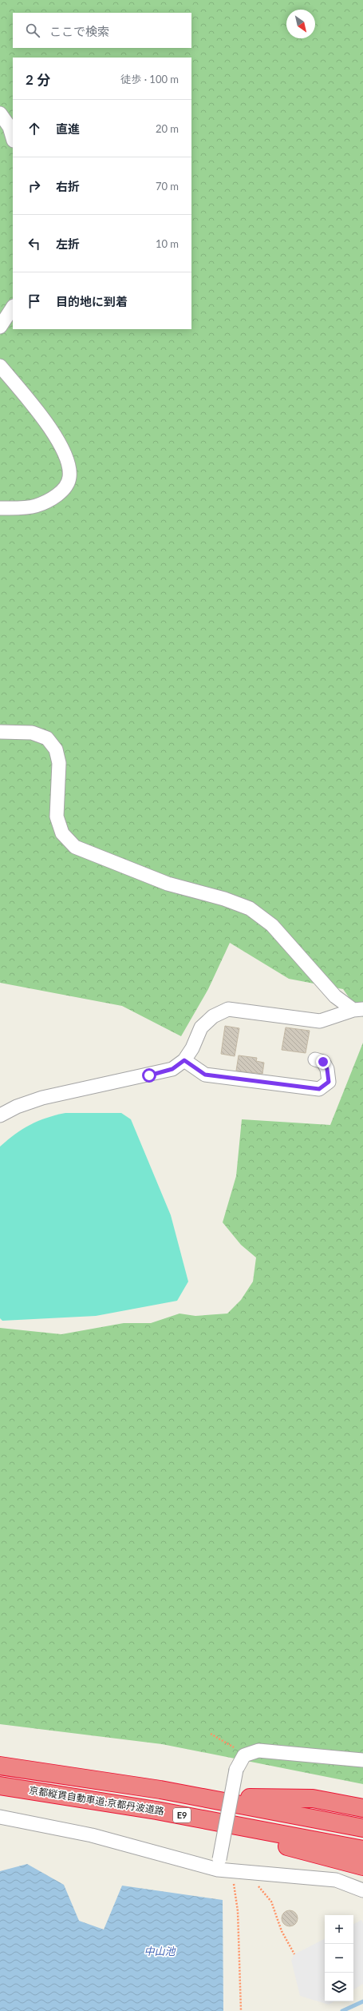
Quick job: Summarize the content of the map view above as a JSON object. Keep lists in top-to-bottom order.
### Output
{
  "streets": {
    "highway": ["京都縦貫自動車道;京都丹波道路", "E9"]
  },
  "water": ["中山池"],
  "north": "bottom right",
  "page": {
    "search": "ここで検索",
    "heading": ["2 分", "徒歩 · 100 m"],
    "list": [
      ["直進", "20 m"],
      ["右折", "70 m"],
      ["左折", "10 m"],
      "目的地に到着"
    ],
    "map_buttons": ["+", "−"]
  }
}
